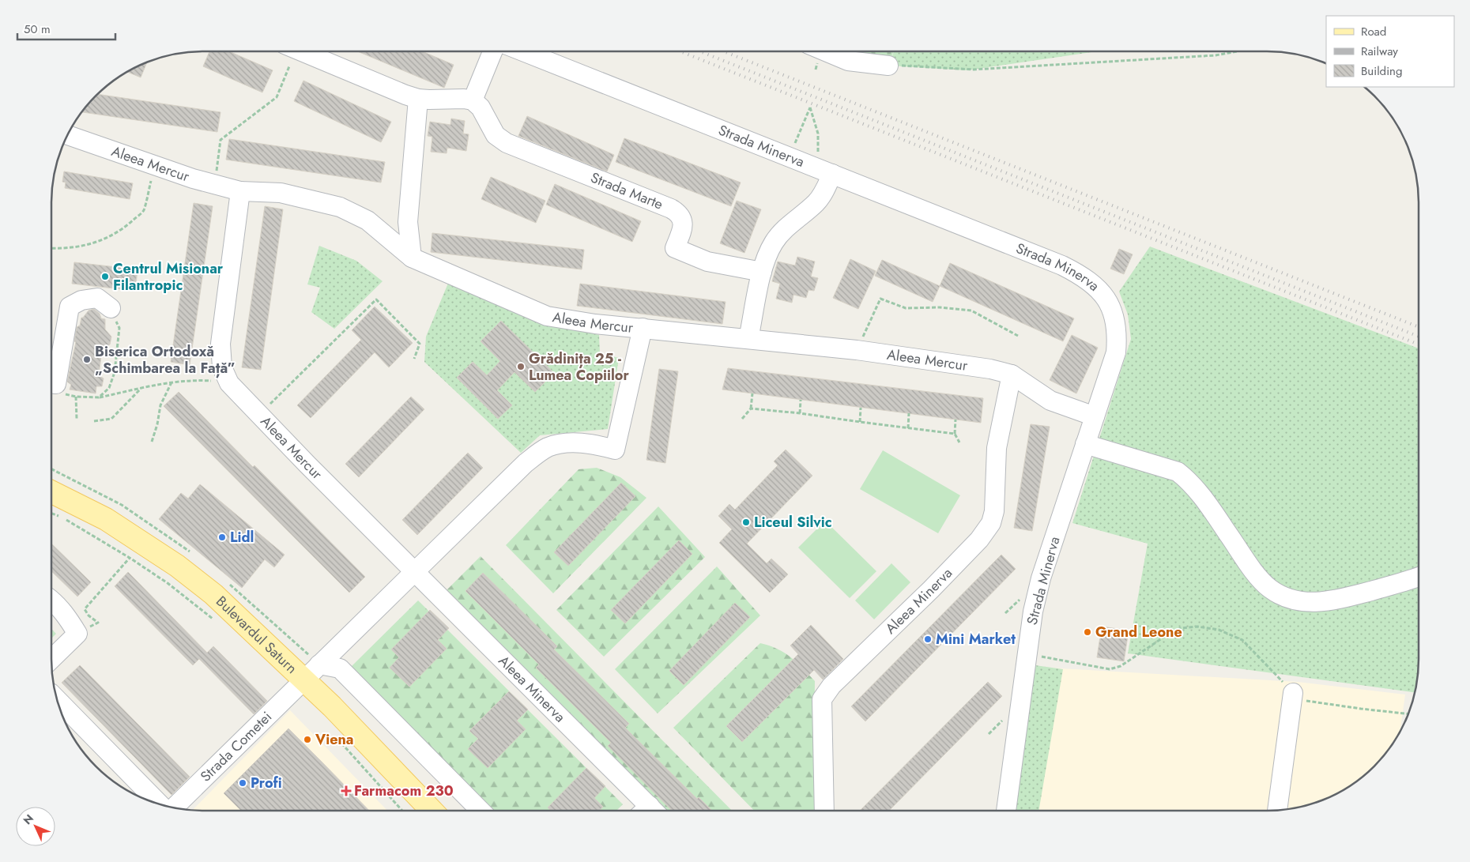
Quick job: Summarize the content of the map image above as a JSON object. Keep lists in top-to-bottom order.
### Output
{
  "streets": {
    "main road": ["Bulevardul Saturn"],
    "street": [
      "Strada Minerva",
      "Aleea Mercur",
      "Strada Marte",
      "Aleea Minerva",
      "Strada Cometei"
    ]
  },
  "crossings": [
    ["Strada Minerva", "Aleea Mercur"],
    ["Aleea Mercur", "Aleea Minerva"],
    ["Aleea Mercur", "Strada Cometei"],
    ["Aleea Minerva", "Strada Cometei"],
    ["Bulevardul Saturn", "Strada Cometei"]
  ],
  "places": {
    "other": [
      "Centrul Misionar Filantropic",
      "Biserica Ortodoxă „Schimbarea la Față”",
      "Grădinița 25 - Lumea Copiilor",
      "Liceul Silvic",
      "Lidl",
      "Grand Leone",
      "Mini Market",
      "Viena",
      "Profi"
    ],
    "health": ["Farmacom 230"]
  },
  "legend": ["Road", "Railway", "Building"],
  "scale_bar": "50 m",
  "north": "top left"
}
